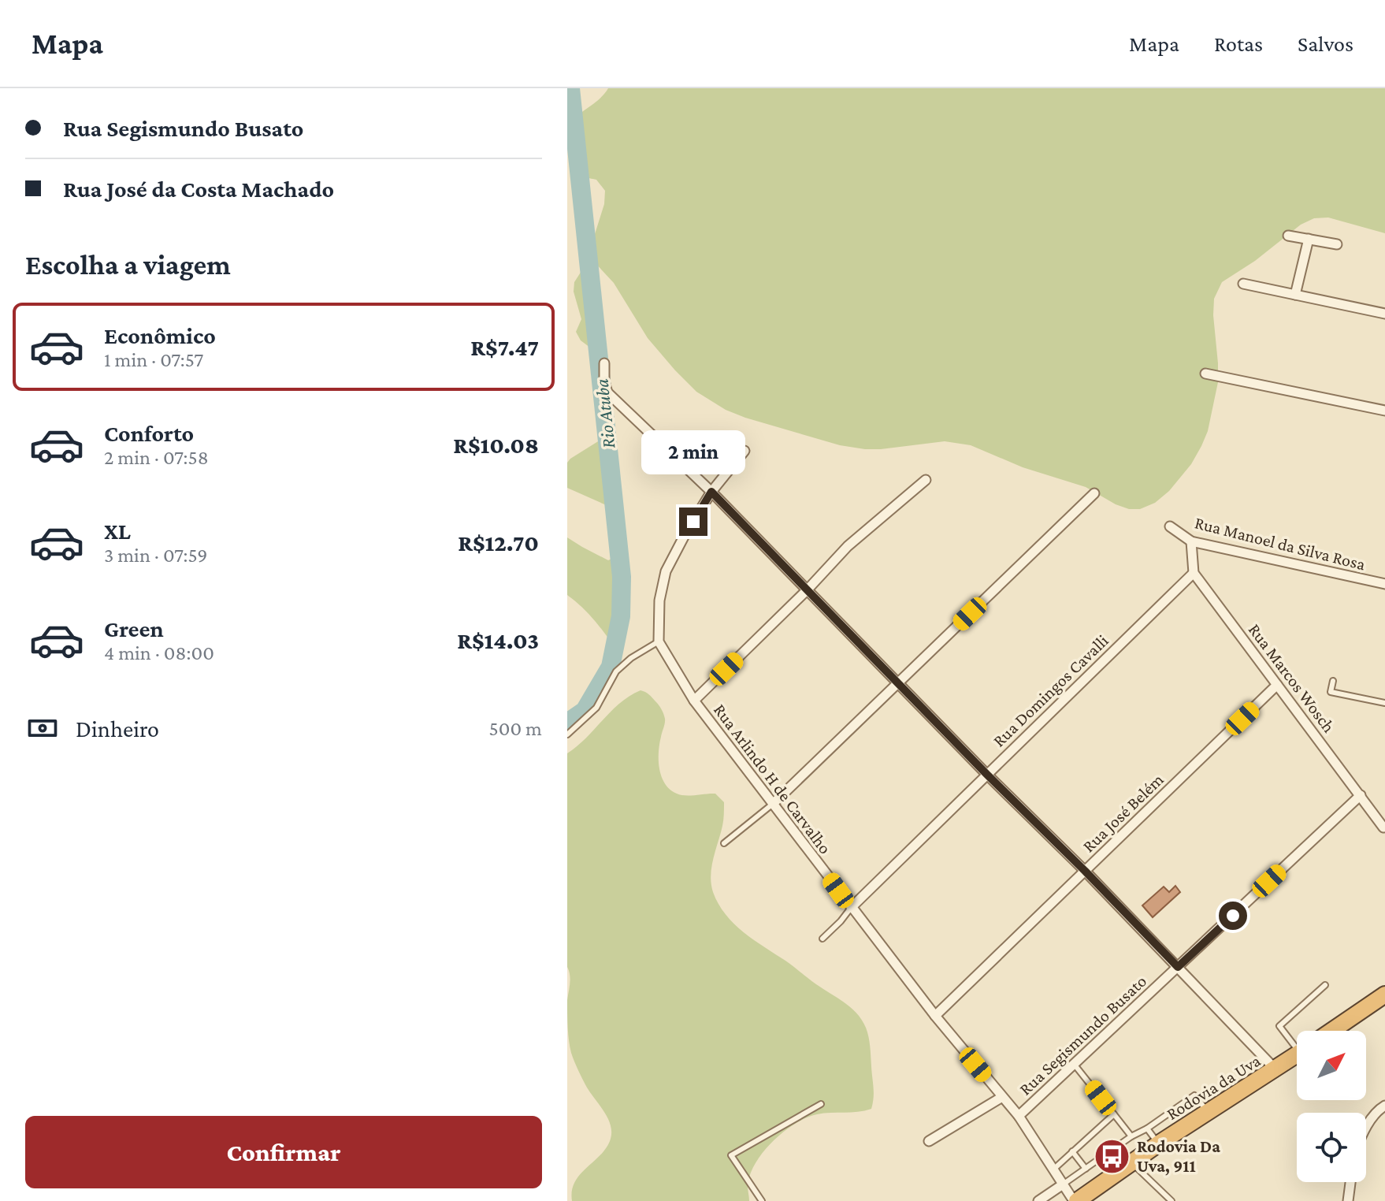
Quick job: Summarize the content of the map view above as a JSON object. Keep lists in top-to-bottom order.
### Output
{
  "streets": {
    "highway": ["Rodovia da Uva"],
    "street": [
      "Rua Manoel da Silva Rosa",
      "Rua Marcos Wosch",
      "Rua Domingos Cavalli",
      "Rua Arlindo H de Carvalho",
      "Rua José Belém",
      "Rua Segismundo Busato"
    ]
  },
  "crossings": [
    ["Rua Marcos Wosch", "Rua Domingos Cavalli"],
    ["Rua Marcos Wosch", "Rua José Belém"],
    ["Rua Marcos Wosch", "Rua Segismundo Busato"],
    ["Rua Domingos Cavalli", "Rua Arlindo H de Carvalho"],
    ["Rua Arlindo H de Carvalho", "Rua José Belém"],
    ["Rua Arlindo H de Carvalho", "Rua Segismundo Busato"],
    ["Rua Arlindo H de Carvalho", "Rodovia da Uva"]
  ],
  "water": ["Rio Atuba"],
  "places": {
    "bus stop": ["Rodovia Da Uva, 911"]
  },
  "north": "top right",
  "page": {
    "header": "Mapa",
    "nav": ["Mapa", "Rotas", "Salvos"],
    "banner": ["Rua Segismundo Busato", "Rua José da Costa Machado"],
    "heading": "Escolha a viagem",
    "list": [
      {
        "name": "Econômico",
        "note": "1 min · 07:57",
        "value": "R$7.47"
      },
      {
        "name": "Conforto",
        "note": "2 min · 07:58",
        "value": "R$10.08"
      },
      {
        "name": "XL",
        "note": "3 min · 07:59",
        "value": "R$12.70"
      },
      {
        "name": "Green",
        "note": "4 min · 08:00",
        "value": "R$14.03"
      }
    ],
    "bubble": "2 min",
    "pay": ["Dinheiro", "500 m"],
    "buttons": "Confirmar"
  }
}
